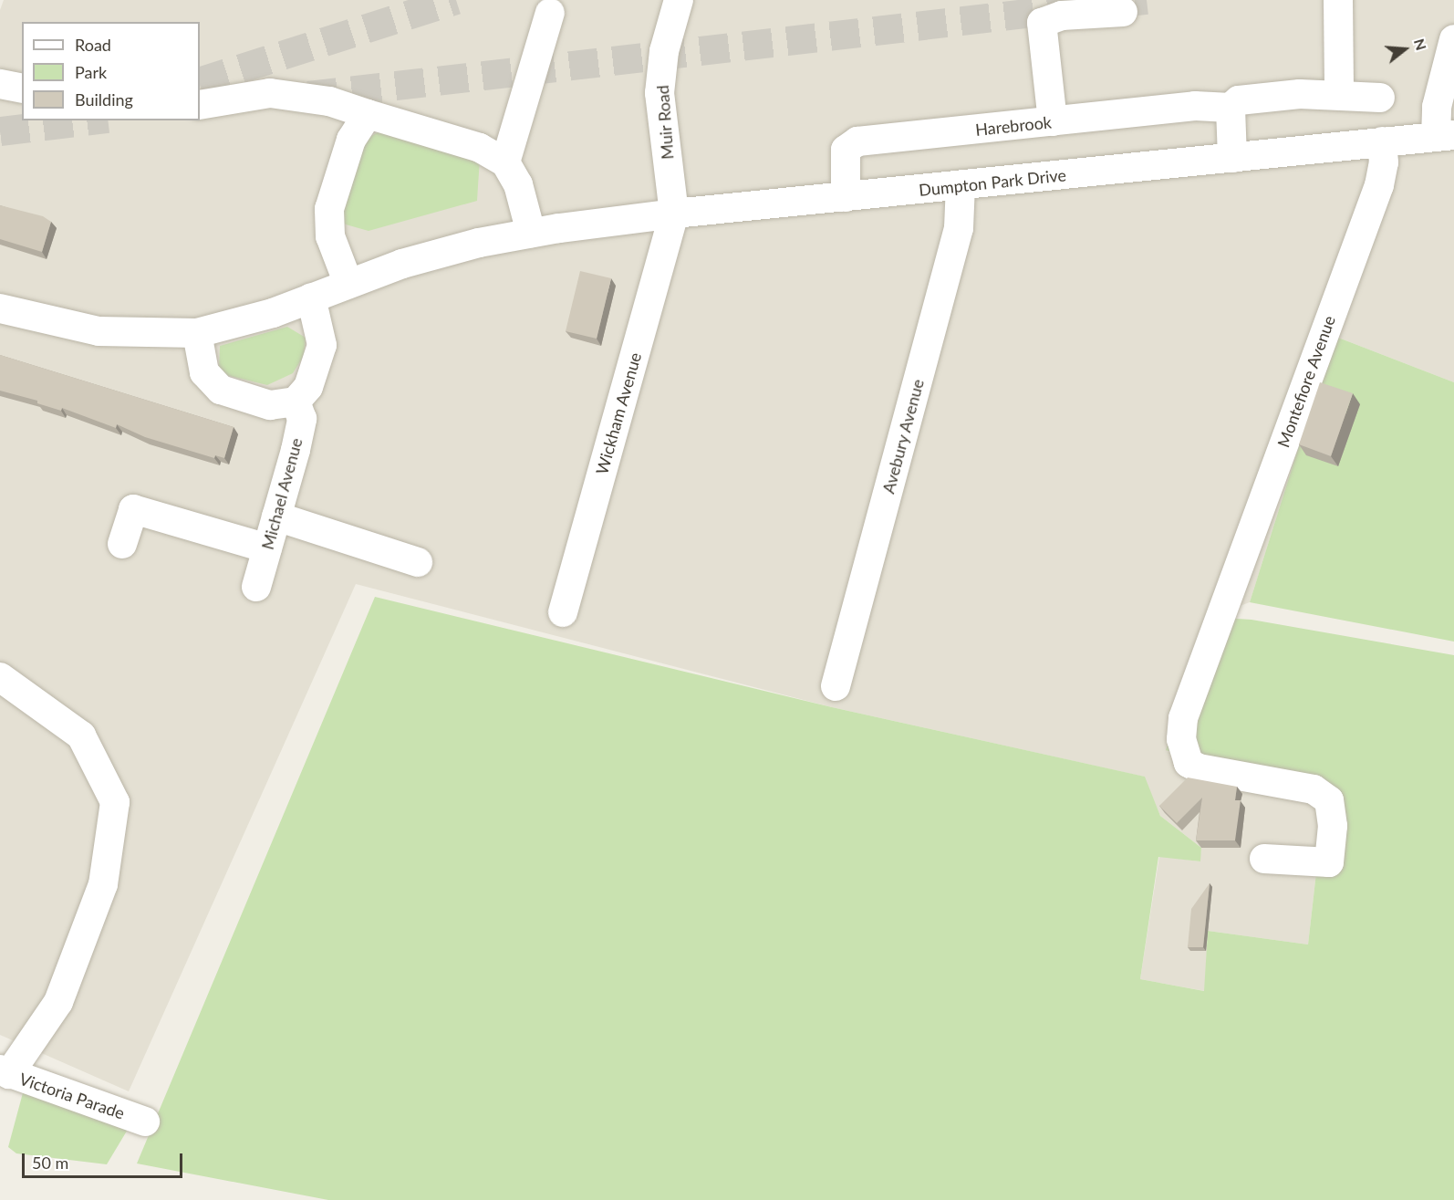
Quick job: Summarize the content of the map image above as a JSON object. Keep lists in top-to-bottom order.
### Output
{
  "streets": {
    "street": [
      "Muir Road",
      "Harebrook",
      "Dumpton Park Drive",
      "Montefiore Avenue",
      "Wickham Avenue",
      "Avebury Avenue",
      "Michael Avenue",
      "Victoria Parade"
    ]
  },
  "crossings": [
    ["Muir Road", "Dumpton Park Drive"],
    ["Muir Road", "Wickham Avenue"],
    ["Harebrook", "Dumpton Park Drive"],
    ["Dumpton Park Drive", "Montefiore Avenue"],
    ["Dumpton Park Drive", "Wickham Avenue"],
    ["Dumpton Park Drive", "Avebury Avenue"]
  ],
  "legend": ["Road", "Park", "Building"],
  "scale_bar": "50 m",
  "north": "right"
}
